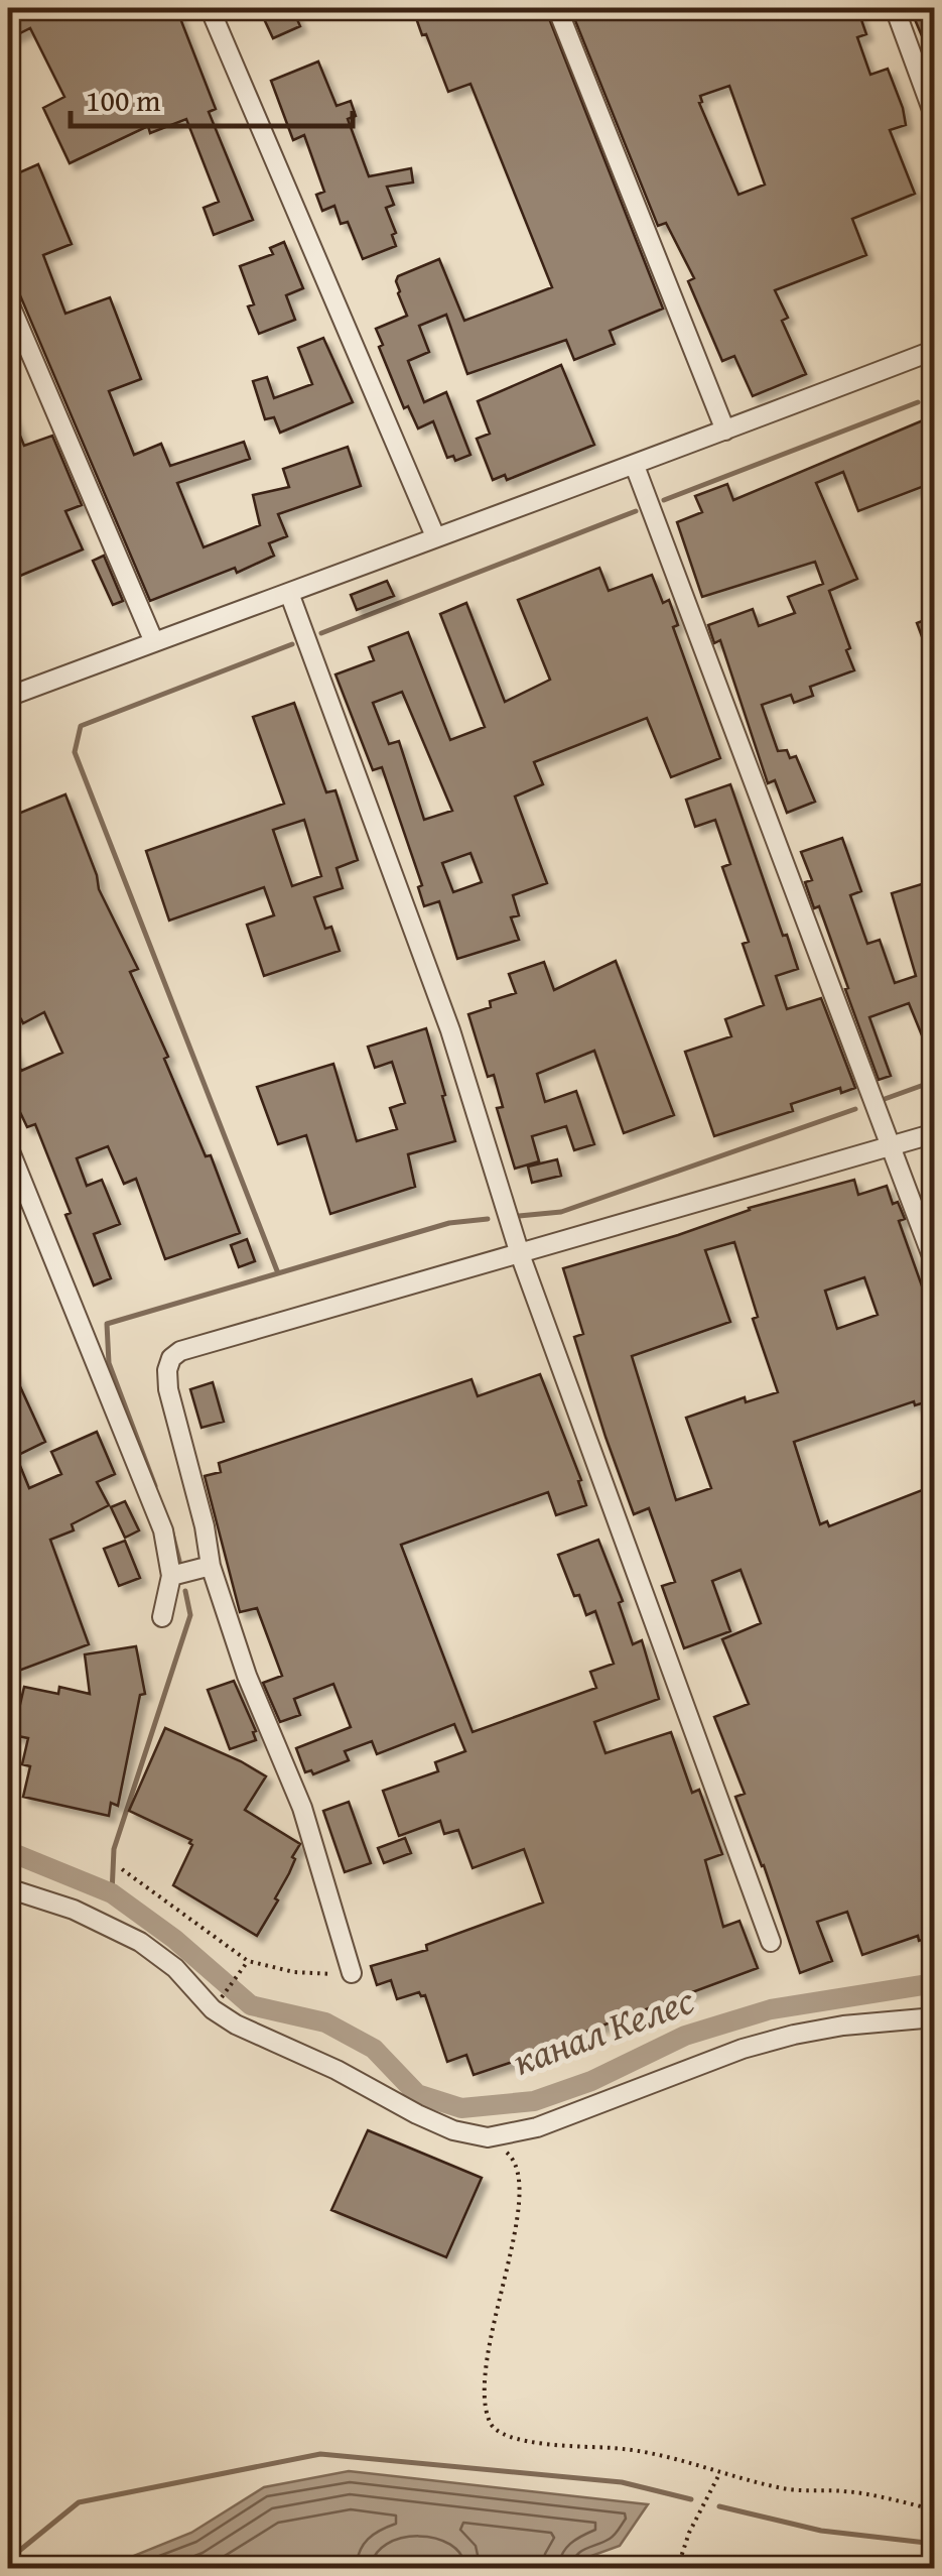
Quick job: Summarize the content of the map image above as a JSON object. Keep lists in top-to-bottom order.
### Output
{
  "water": ["канал Келес"],
  "scale_bar": "100 m"
}
